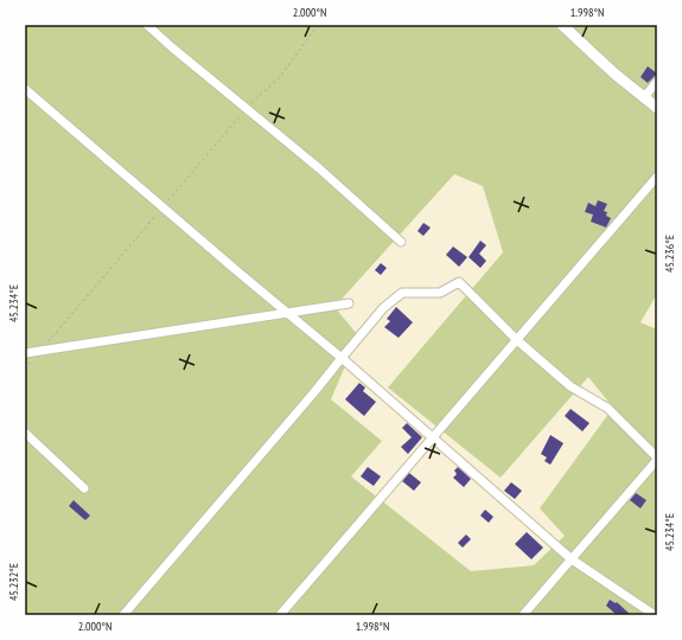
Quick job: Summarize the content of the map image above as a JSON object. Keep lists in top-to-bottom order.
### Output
{
  "coordinates": [
    "2.000°N",
    "1.998°N",
    "45.236°E",
    "45.234°E",
    "45.232°E"
  ]
}
